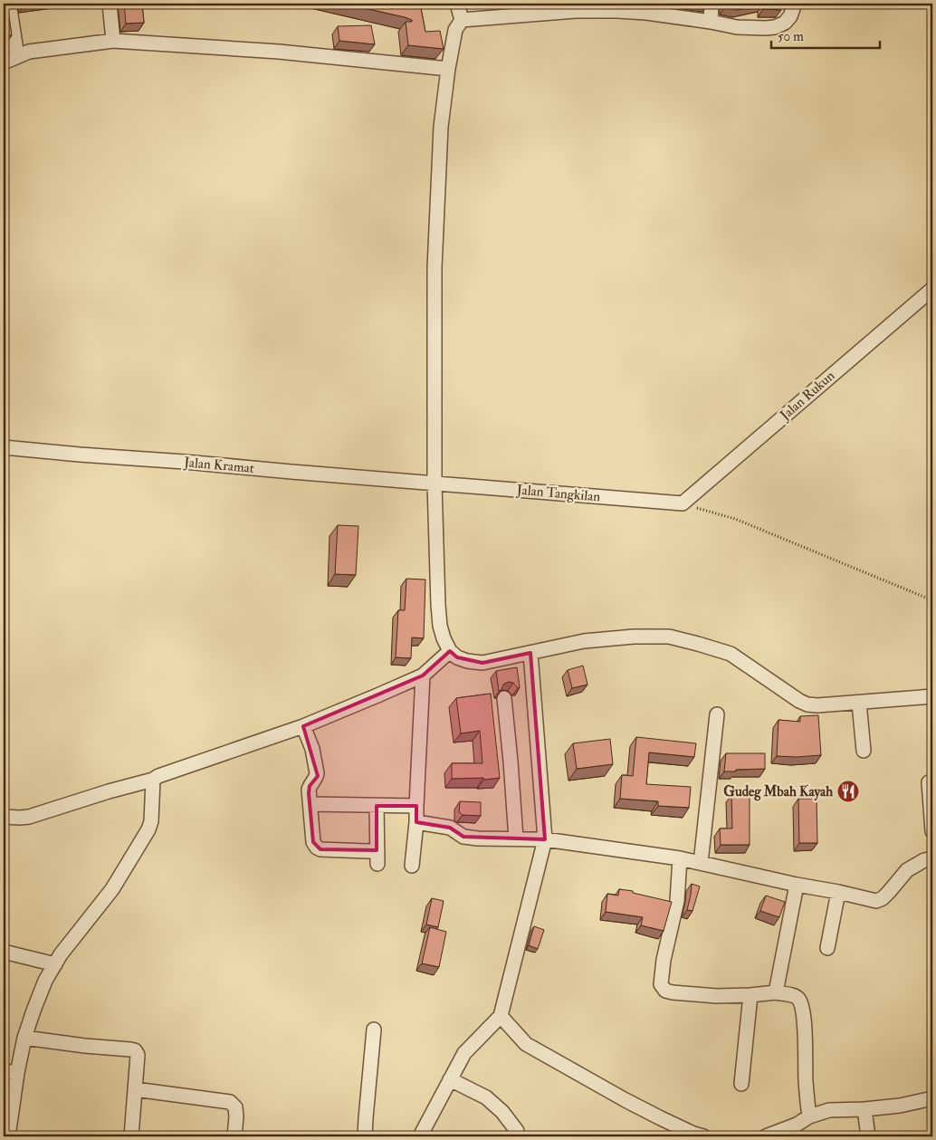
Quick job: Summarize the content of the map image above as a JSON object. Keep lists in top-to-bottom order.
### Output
{
  "streets": {
    "street": ["Jalan Rukun", "Jalan Kramat", "Jalan Tangkilan"]
  },
  "crossings": [
    ["Jalan Rukun", "Jalan Tangkilan"],
    ["Jalan Kramat", "Jalan Tangkilan"]
  ],
  "places": {
    "restaurant": ["Gudeg Mbah Kayah"]
  },
  "scale_bar": "50 m"
}
